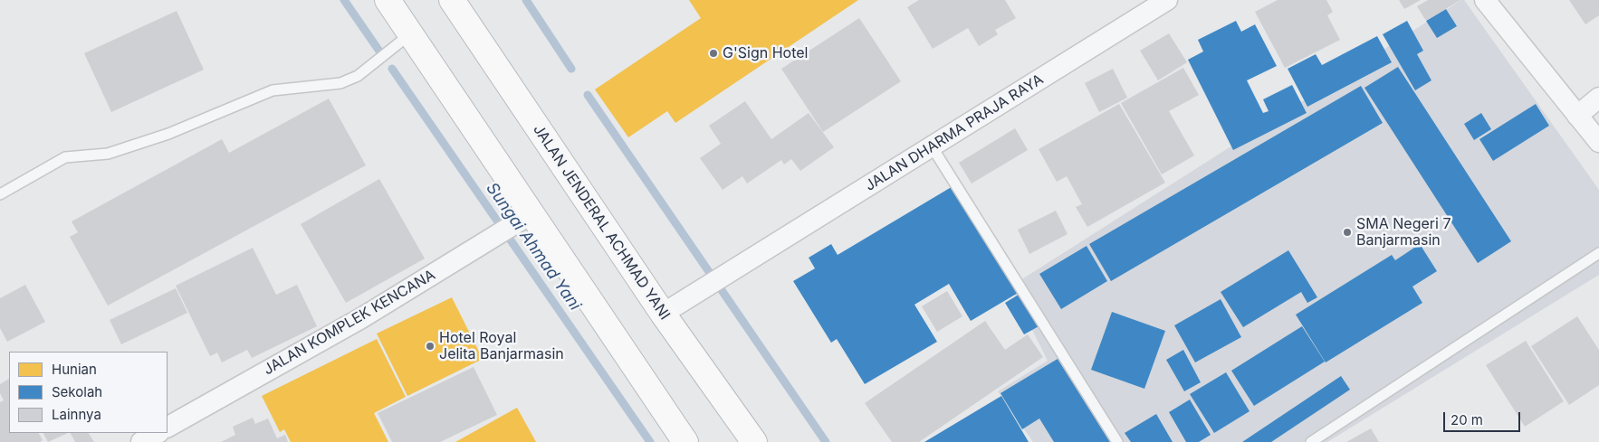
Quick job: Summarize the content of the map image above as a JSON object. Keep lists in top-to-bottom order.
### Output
{
  "streets": {
    "highway": ["JALAN JENDERAL ACHMAD YANI"],
    "street": ["JALAN DHARMA PRAJA RAYA", "JALAN KOMPLEK KENCANA"]
  },
  "crossings": [
    ["JALAN DHARMA PRAJA RAYA", "JALAN JENDERAL ACHMAD YANI"]
  ],
  "water": ["Sungai Ahmad Yani"],
  "places": ["G'Sign Hotel", "SMA Negeri 7 Banjarmasin", "Hotel Royal Jelita Banjarmasin"],
  "legend": ["Hunian", "Sekolah", "Lainnya"],
  "scale_bar": "20 m"
}
